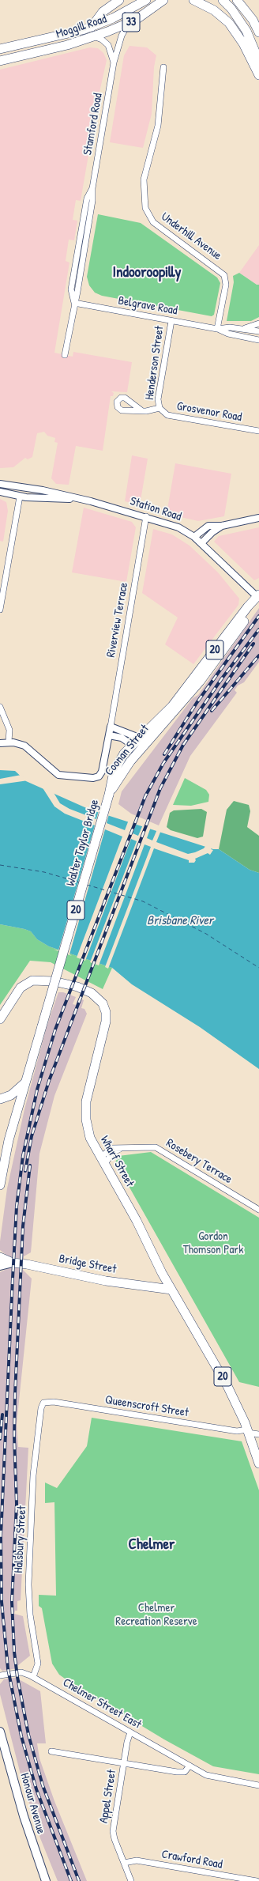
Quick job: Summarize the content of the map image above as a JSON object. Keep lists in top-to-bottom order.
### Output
{
  "streets": {
    "main road": [
      "33",
      "Moggill Road",
      "20",
      "Coonan Street",
      "Walter Taylor Bridge",
      "Wharf Street",
      "Bridge Street",
      "Honour Avenue"
    ],
    "street": [
      "Stamford Road",
      "Underhill Avenue",
      "Belgrave Road",
      "Henderson Street",
      "Grosvenor Road",
      "Station Road",
      "Riverview Terrace",
      "Rosebery Terrace",
      "Queenscroft Street",
      "Halsbury Street",
      "Chelmer Street East",
      "Appel Street",
      "Crawford Road"
    ]
  },
  "crossings": [
    ["Moggill Road", "Stamford Road"],
    ["Stamford Road", "Belgrave Road"],
    ["Underhill Avenue", "Belgrave Road"],
    ["Belgrave Road", "Henderson Street"],
    ["Henderson Street", "Grosvenor Road"],
    ["Station Road", "Riverview Terrace"],
    ["Station Road", "Coonan Street"],
    ["20", "Walter Taylor Bridge"],
    ["20", "Wharf Street"],
    ["20", "Queenscroft Street"],
    ["Coonan Street", "Walter Taylor Bridge"],
    ["Wharf Street", "Rosebery Terrace"],
    ["Wharf Street", "Bridge Street"],
    ["Wharf Street", "Queenscroft Street"],
    ["Queenscroft Street", "Halsbury Street"],
    ["Halsbury Street", "Chelmer Street East"],
    ["Chelmer Street East", "Appel Street"],
    ["Appel Street", "Crawford Road"]
  ],
  "districts": ["Indooroopilly", "Chelmer"],
  "water": ["Brisbane River"],
  "parks": ["Gordon Thomson Park", "Chelmer Recreation Reserve"]
}
